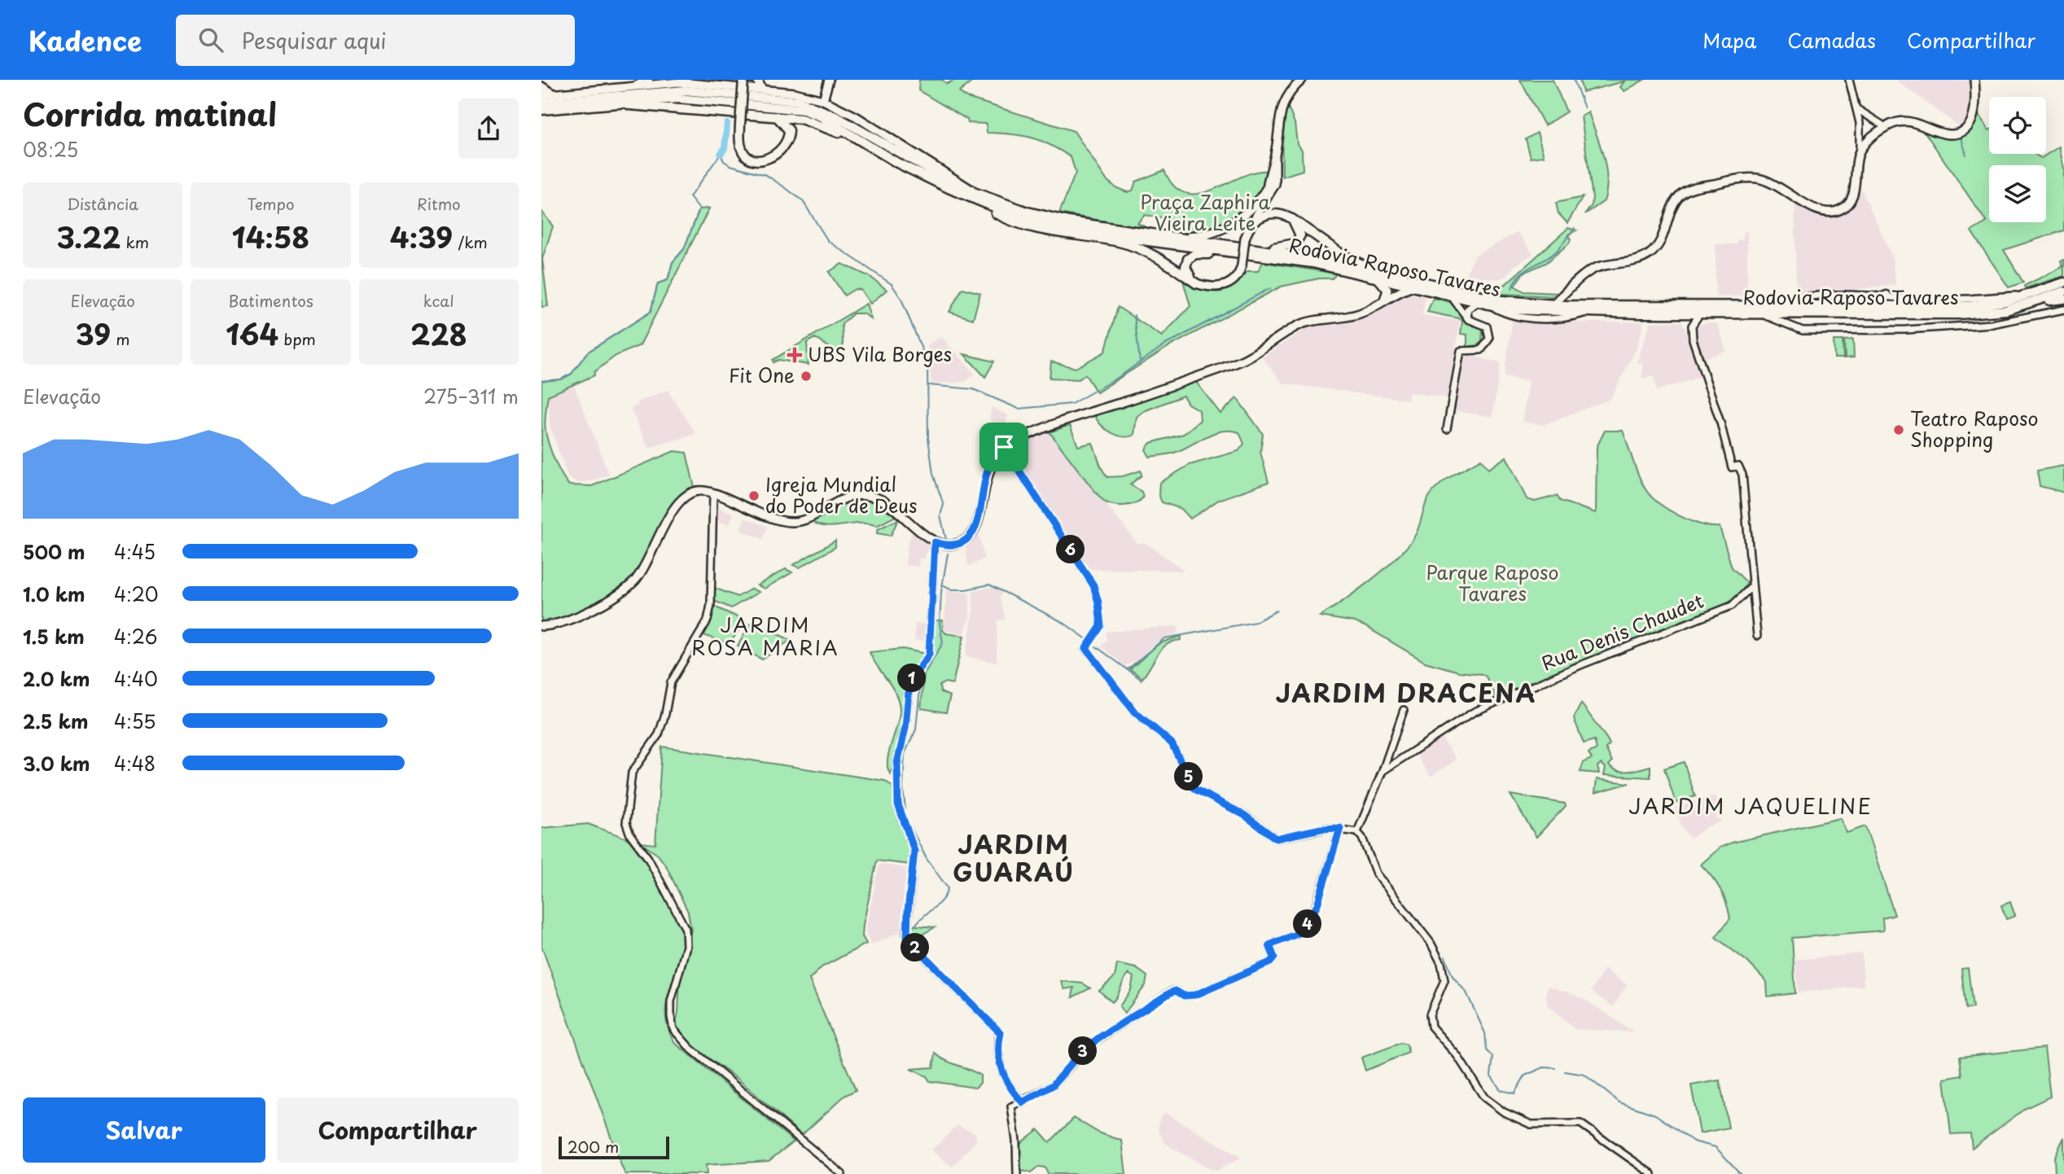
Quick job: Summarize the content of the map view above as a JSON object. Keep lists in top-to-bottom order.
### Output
{
  "streets": {
    "highway": ["Rodovia Raposo Tavares"],
    "street": ["Rua Denis Chaudet"]
  },
  "districts": [
    "JARDIM ROSA MARIA",
    "JARDIM DRACENA",
    "JARDIM JAQUELINE",
    "JARDIM GUARAÚ"
  ],
  "parks": ["Praça Zaphira Vieira Leite", "Parque Raposo Tavares"],
  "places": {
    "health": ["UBS Vila Borges"],
    "other": ["Fit One", "Teatro Raposo Shopping", "Igreja Mundial do Poder de Deus"]
  },
  "scale_bar": "200 m",
  "page": {
    "header": "Kadence",
    "search": "Pesquisar aqui",
    "nav": ["Mapa", "Camadas", "Compartilhar"],
    "heading": ["Corrida matinal", "08:25"],
    "stats": [
      ["Distância", "3.22 km"],
      ["Tempo", "14:58"],
      ["Ritmo", "4:39 /km"],
      ["Elevação", "39 m"],
      ["Batimentos", "164 bpm"],
      ["kcal", "228"]
    ],
    "chart": ["Elevação", "275–311 m"],
    "list": [
      {
        "name": "500 m",
        "note": "4:45"
      },
      {
        "name": "1.0 km",
        "note": "4:20"
      },
      {
        "name": "1.5 km",
        "note": "4:26"
      },
      {
        "name": "2.0 km",
        "note": "4:40"
      },
      {
        "name": "2.5 km",
        "note": "4:55"
      },
      {
        "name": "3.0 km",
        "note": "4:48"
      }
    ],
    "pins": [
      "6",
      "1",
      "5",
      "4",
      "2",
      "3"
    ],
    "buttons": ["Salvar", "Compartilhar"],
    "scale": "200 m"
  }
}
